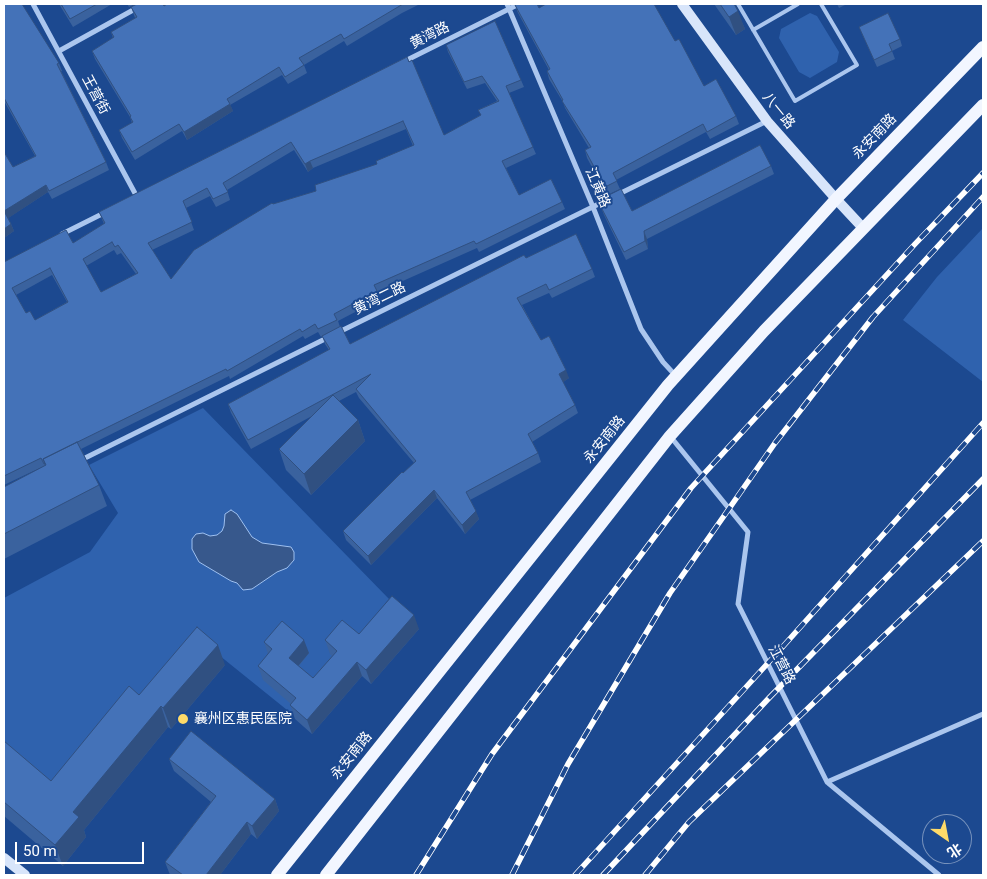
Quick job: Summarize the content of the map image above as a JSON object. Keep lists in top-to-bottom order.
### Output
{
  "streets": {
    "main road": ["永安南路"],
    "street": [
      "黄湾路",
      "王营街",
      "八一路",
      "江黄路",
      "黄湾二路",
      "江营路"
    ]
  },
  "crossings": [
    ["黄湾路", "江黄路"],
    ["八一路", "永安南路"],
    ["八一路", "黄湾二路"],
    ["永安南路", "江黄路"],
    ["江黄路", "黄湾二路"]
  ],
  "places": ["襄州区惠民医院"],
  "scale_bar": "50 m",
  "north": "bottom right"
}
